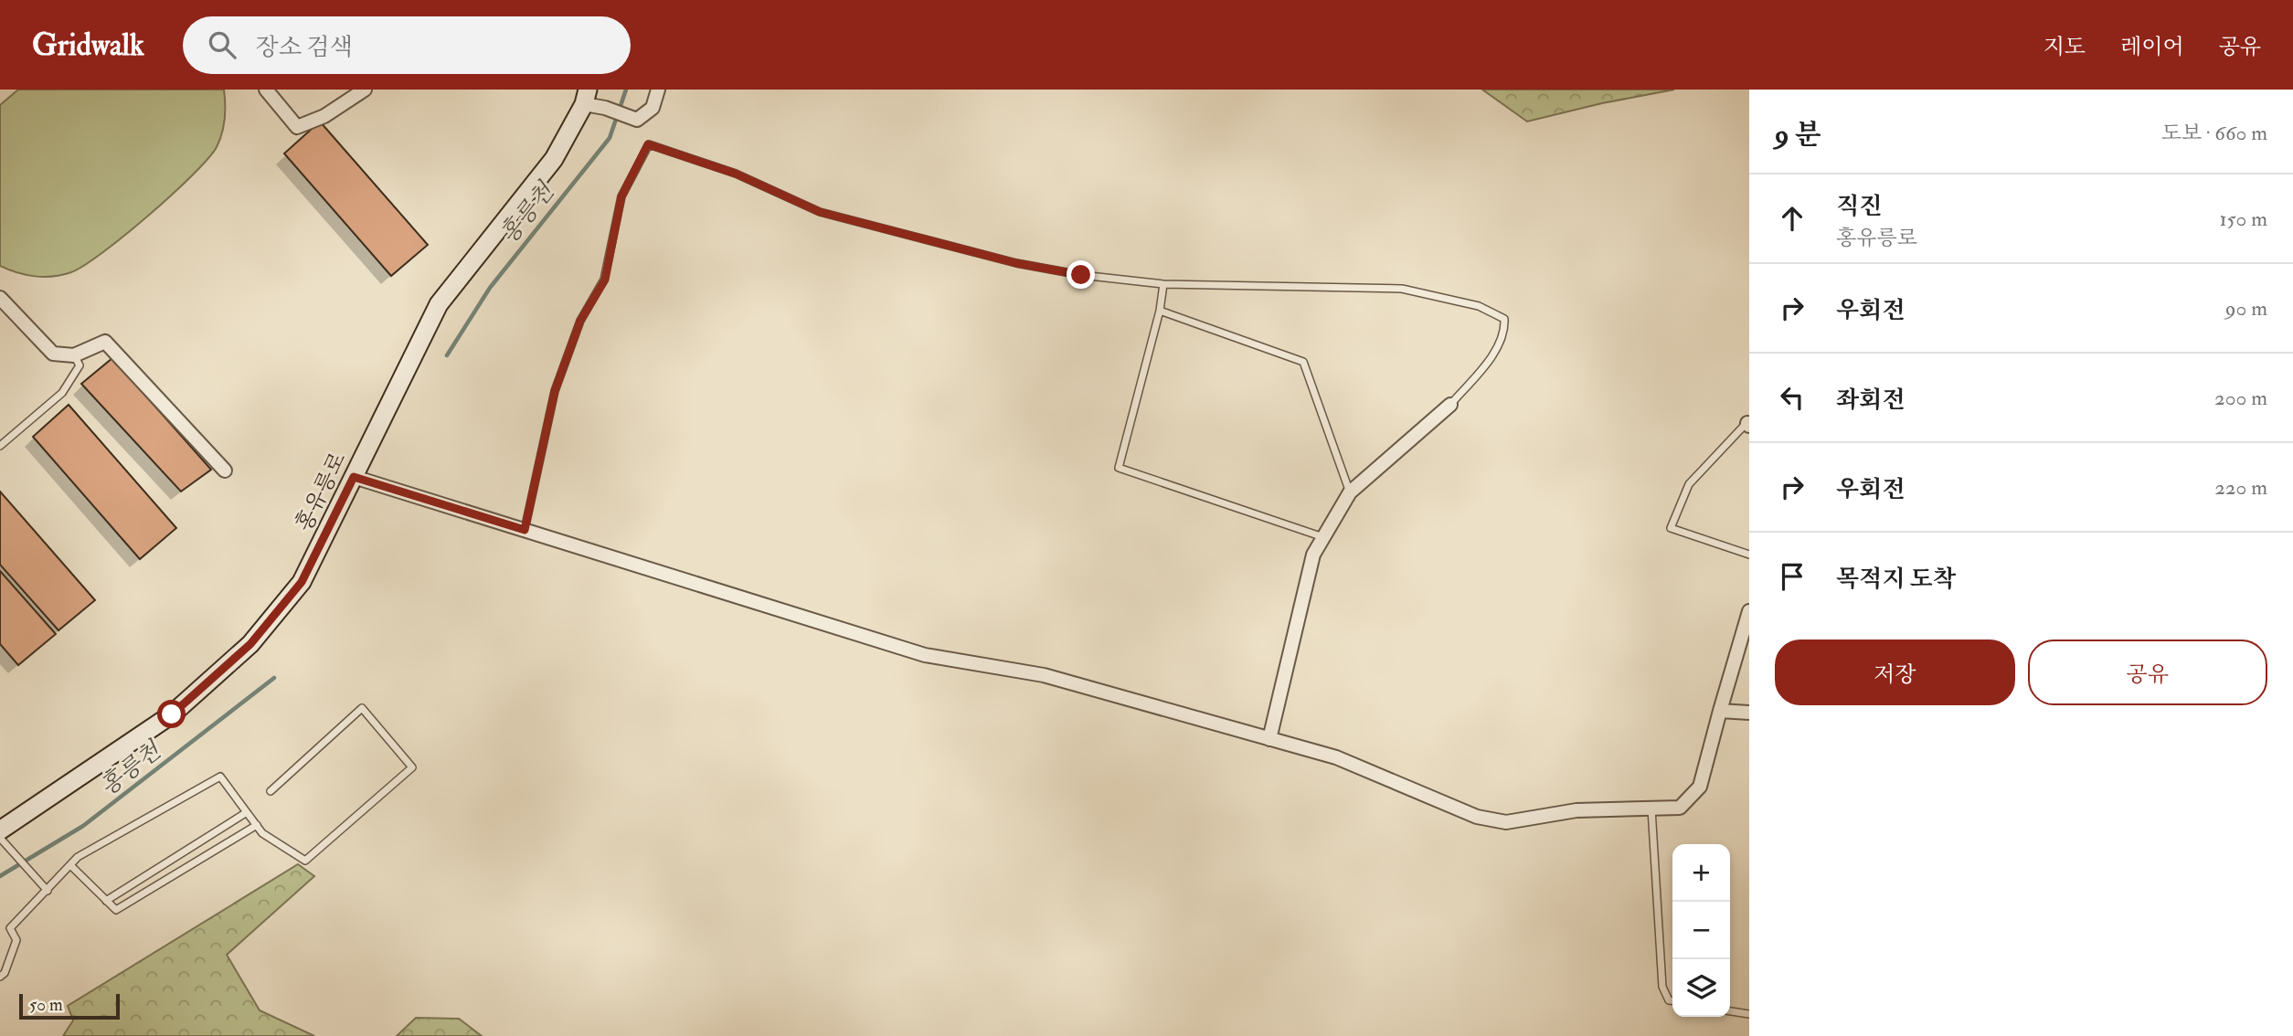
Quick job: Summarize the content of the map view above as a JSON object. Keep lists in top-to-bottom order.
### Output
{
  "streets": {
    "street": ["홍유릉로"]
  },
  "water": ["홍릉천"],
  "scale_bar": "50 m",
  "page": {
    "header": "Gridwalk",
    "search": "장소 검색",
    "nav": ["지도", "레이어", "공유"],
    "heading": ["9 분", "도보 · 660 m"],
    "list": [
      ["직진", "홍유릉로", "150 m"],
      ["우회전", "90 m"],
      ["좌회전", "200 m"],
      ["우회전", "220 m"],
      "목적지 도착"
    ],
    "buttons": ["저장", "공유"],
    "map_buttons": ["+", "−"],
    "scale": "50 m"
  }
}
